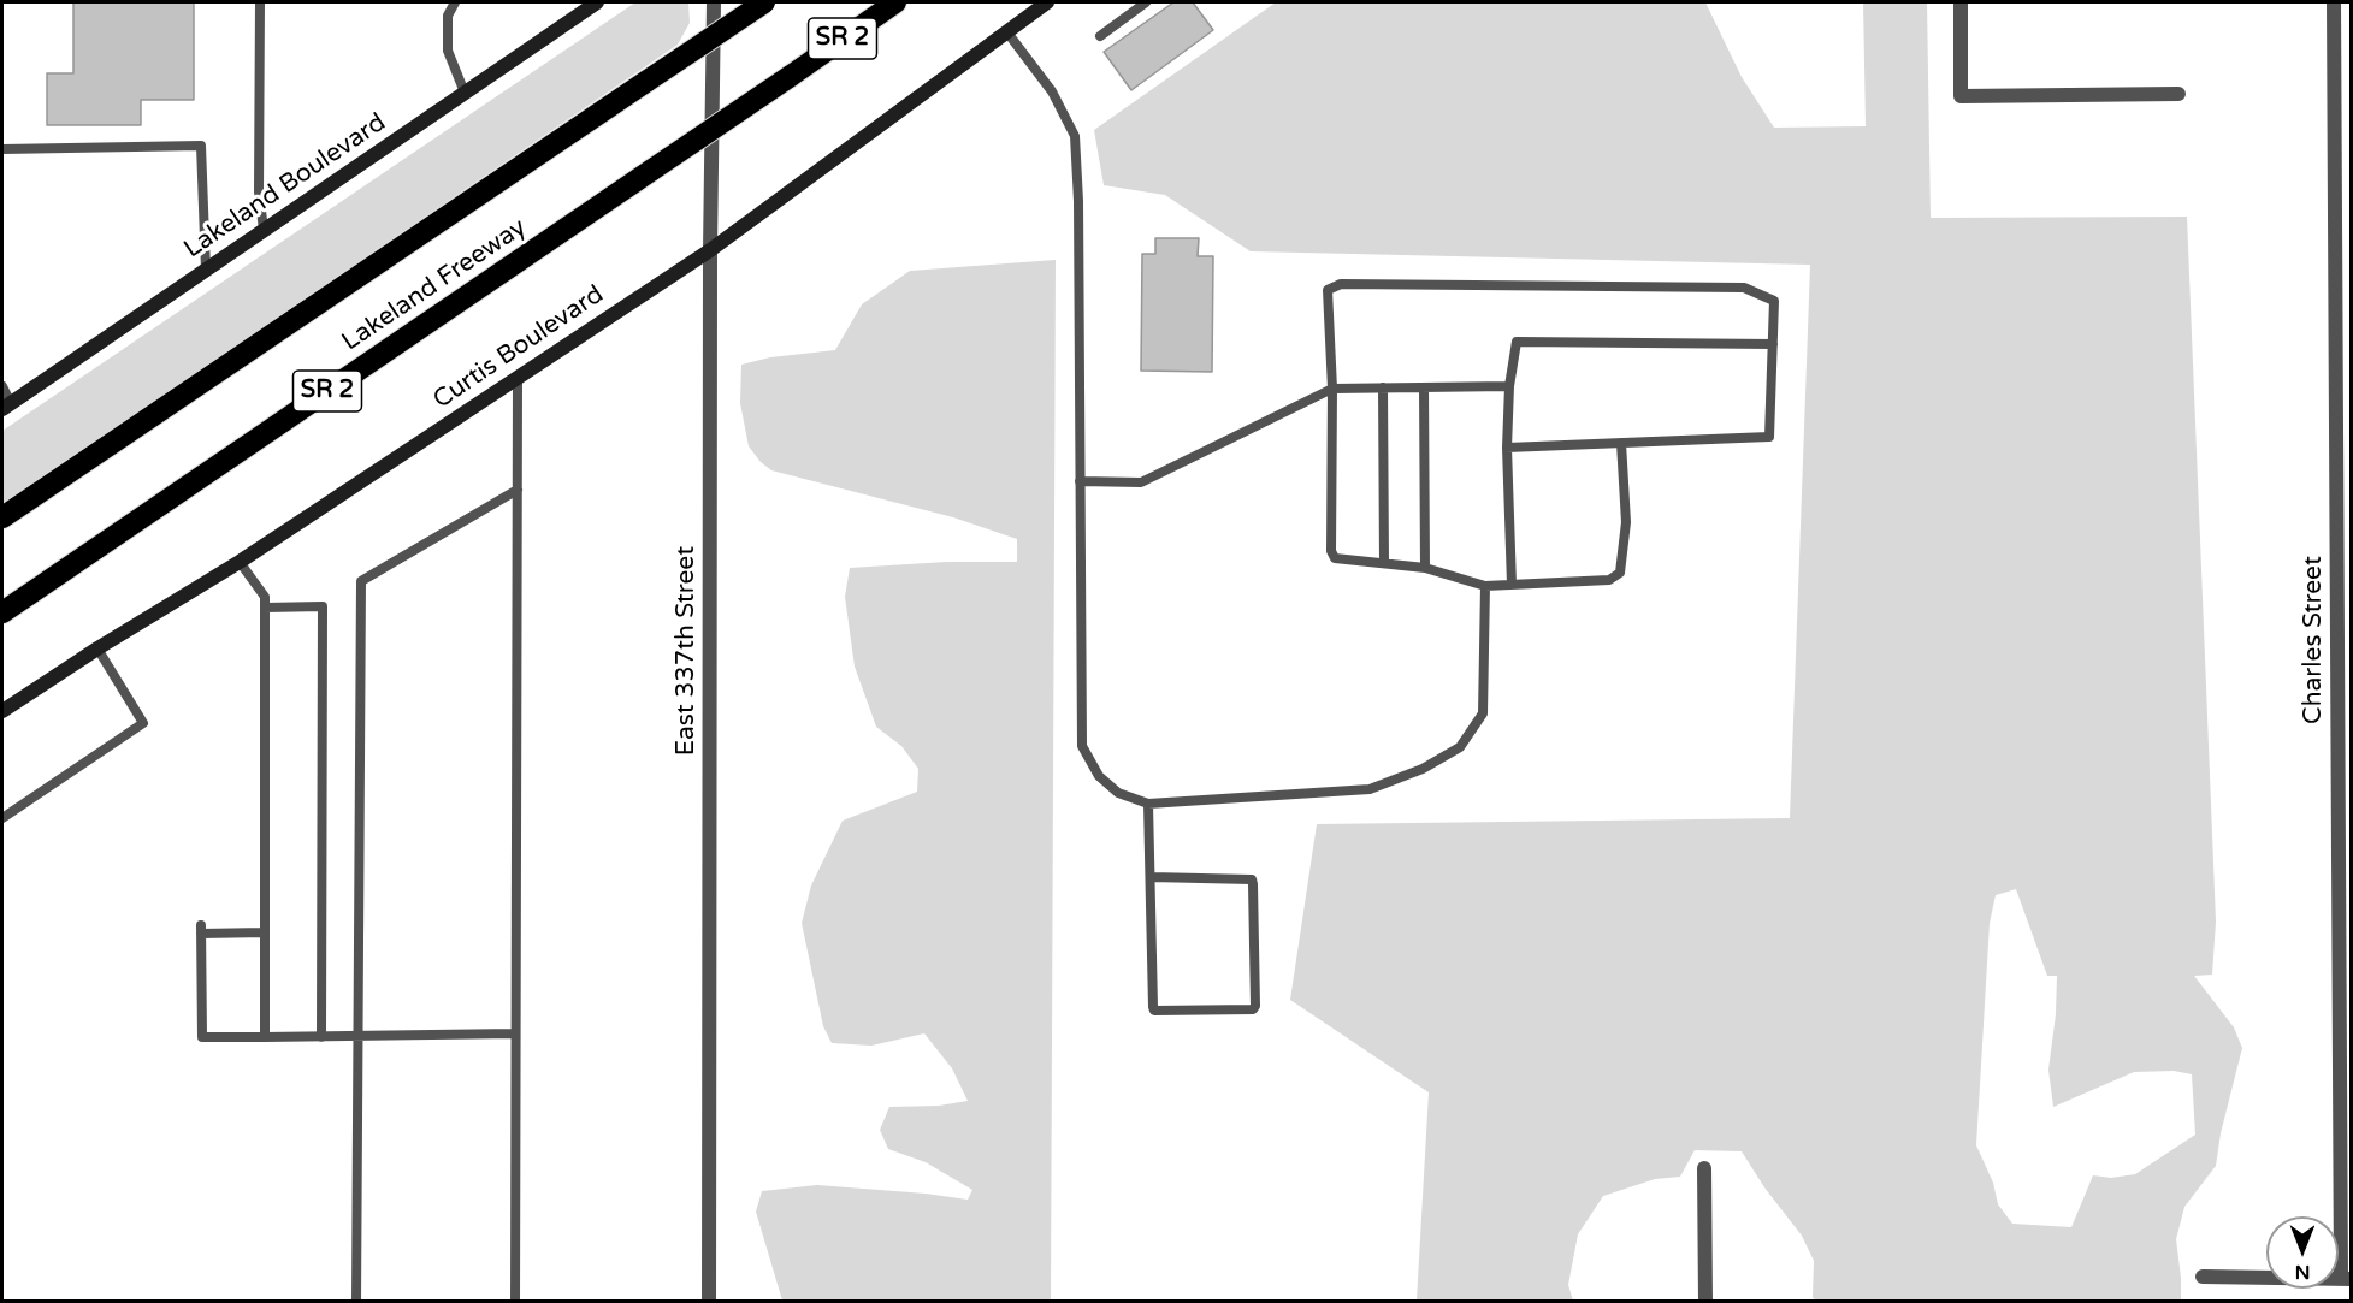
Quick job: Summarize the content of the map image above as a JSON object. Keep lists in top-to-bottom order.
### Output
{
  "streets": {
    "highway": ["SR 2", "Lakeland Freeway"],
    "street": [
      "Lakeland Boulevard",
      "Curtis Boulevard",
      "Charles Street",
      "East 337th Street"
    ]
  },
  "crossings": [
    ["Curtis Boulevard", "East 337th Street"]
  ],
  "north": "bottom"
}
